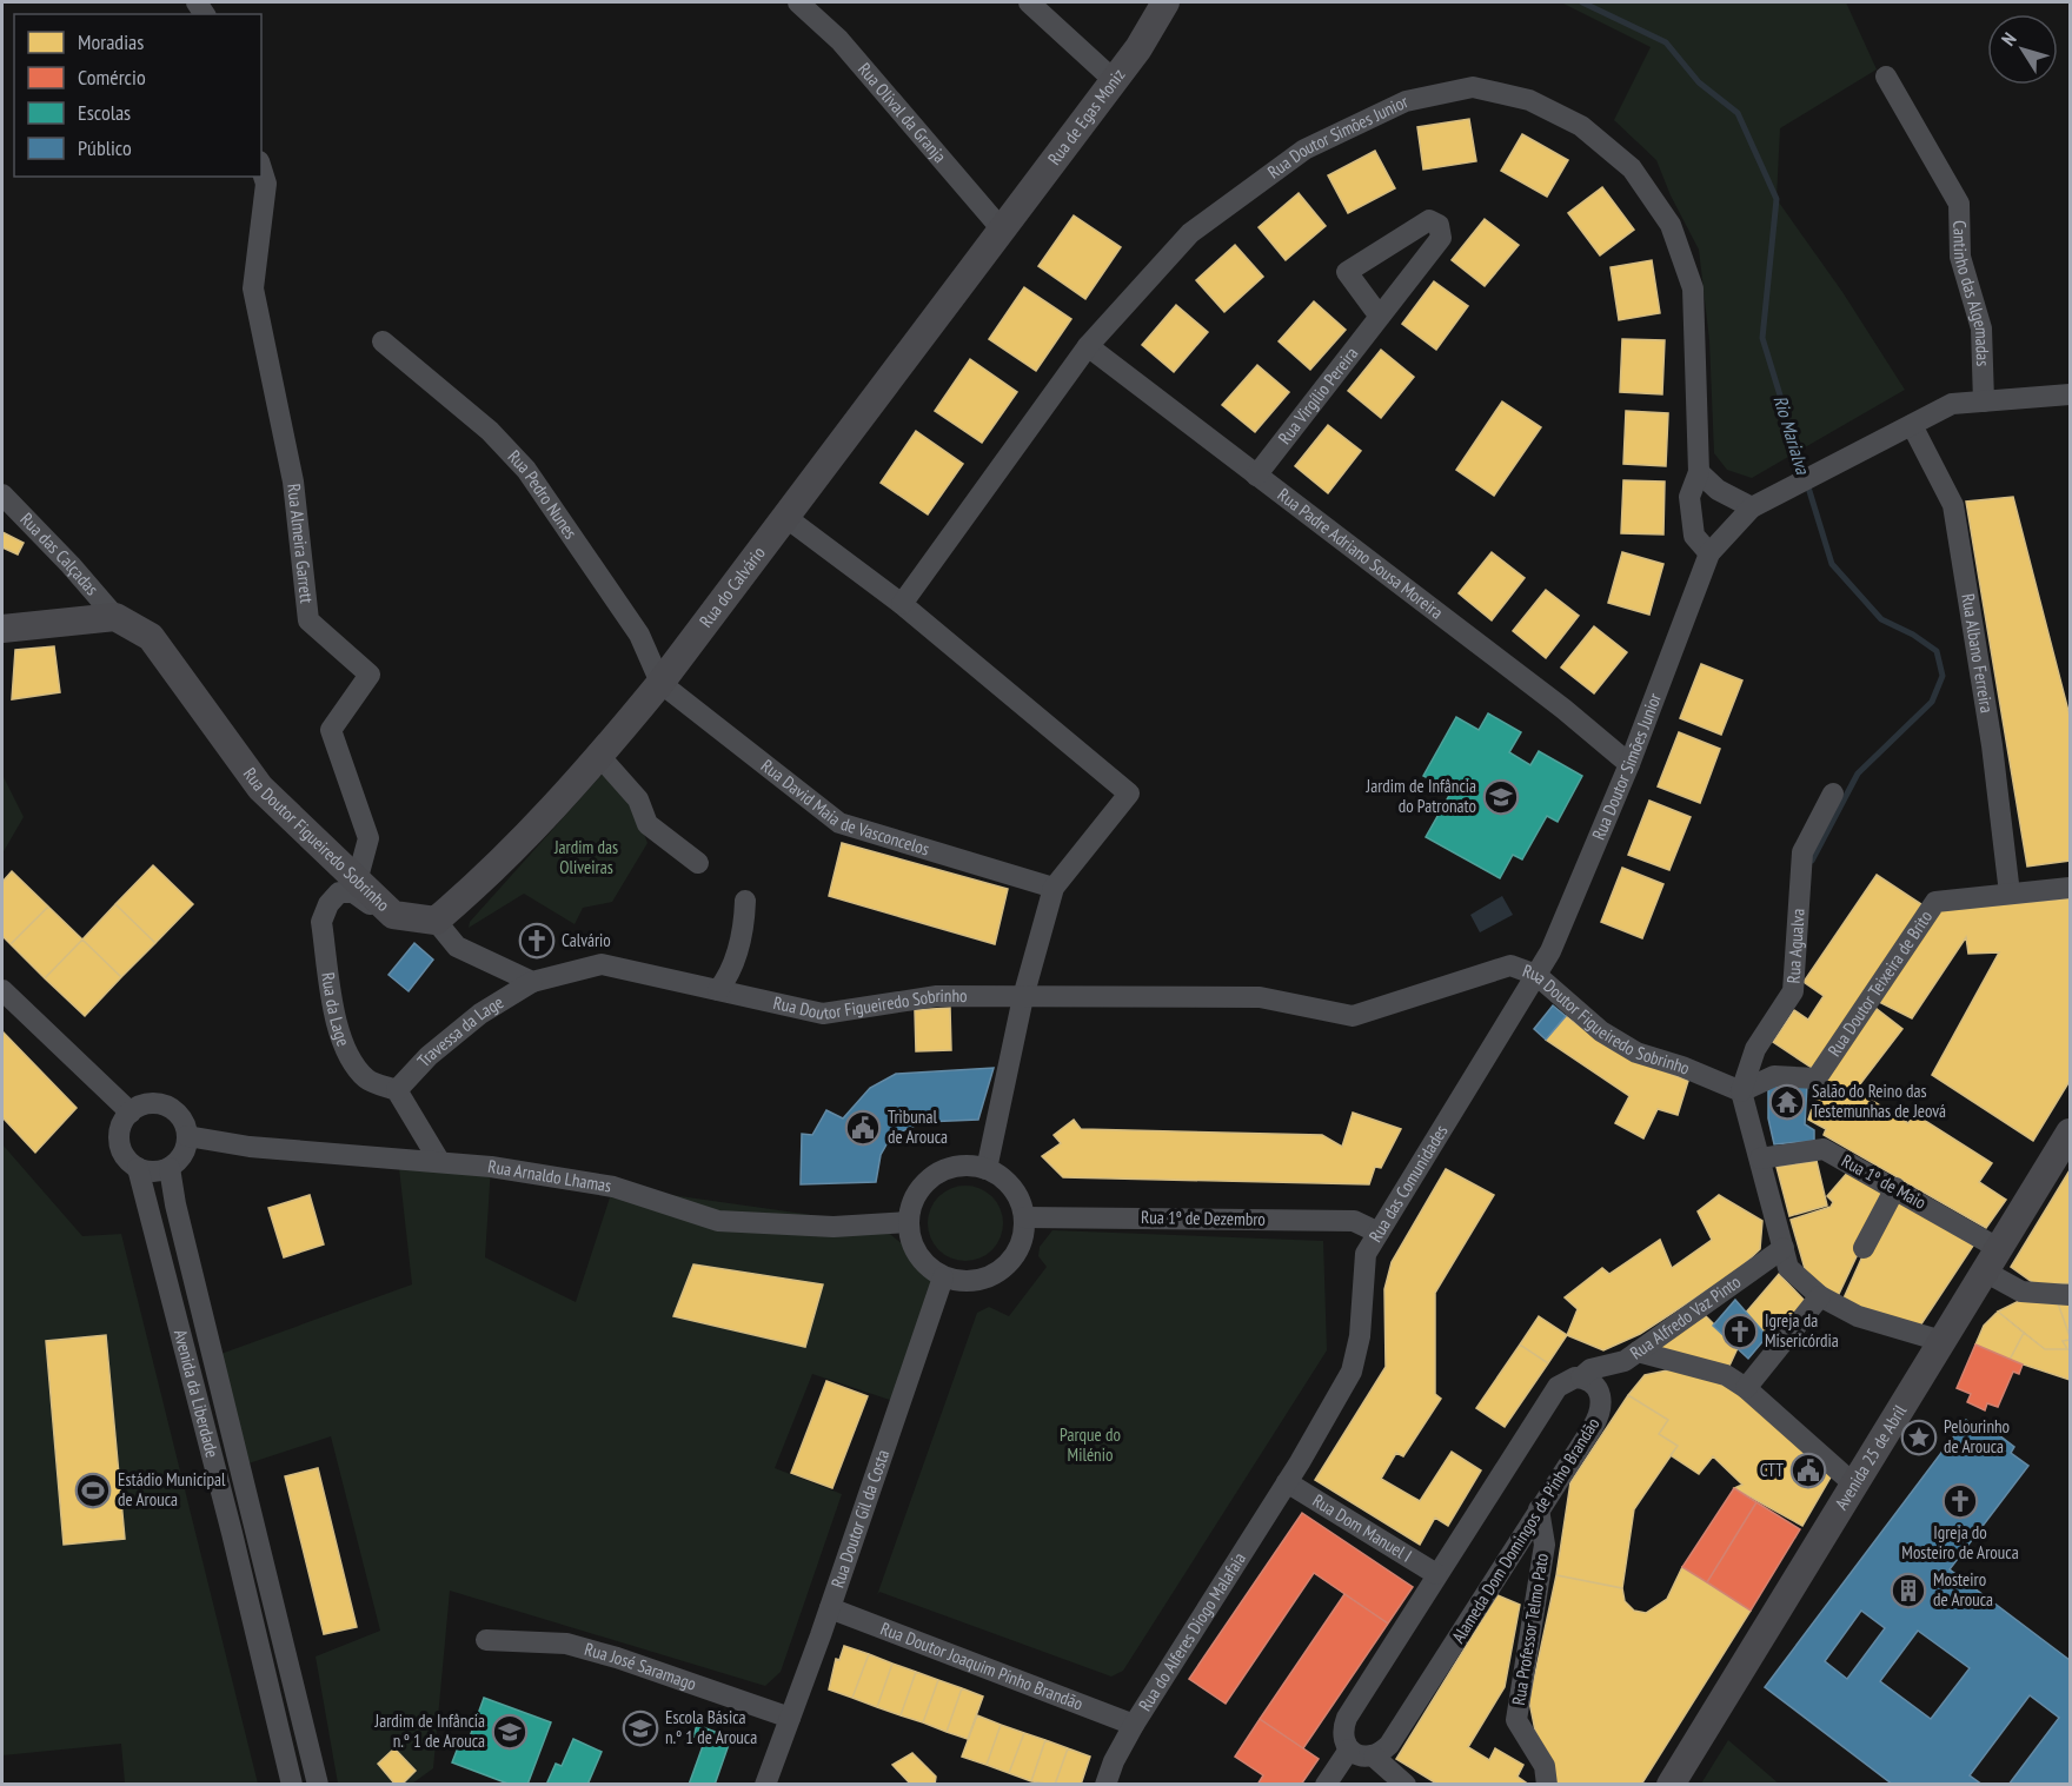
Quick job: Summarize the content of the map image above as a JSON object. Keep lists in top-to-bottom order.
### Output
{
  "streets": {
    "street": [
      "Rua Olival da Granja",
      "Rua de Egas Moniz",
      "Rua Doutor Simões Junior",
      "Cantinho das Algemadas",
      "Rua Virgílio Pereira",
      "Rua Pedro Nunes",
      "Rua Almeira Garrett",
      "Rua Padre Adriano Sousa Moreira",
      "Rua das Calçadas",
      "Rua do Calvário",
      "Rua Albano Ferreira",
      "Rua David Maia de Vasconcelos",
      "Rua Doutor Figueiredo Sobrinho",
      "Rua Agualva",
      "Rua Doutor Teixeira de Brito",
      "Rua da Lage",
      "Travessa da Lage",
      "Rua Arnaldo Lhamas",
      "Rua 1º de Maio",
      "Rua das Comunidades",
      "Rua 1º de Dezembro",
      "Rua Alfredo Vaz Pinto",
      "Avenida da Liberdade",
      "Avenida 25 de Abril",
      "Rua Doutor Gil da Costa",
      "Rua Dom Manuel I",
      "Alameda Dom Domingos de Pinho Brandão",
      "Rua Professor Telmo Pato",
      "Rua do Alferes Diogo Malafaia",
      "Rua Doutor Joaquim Pinho Brandão",
      "Rua José Saramago"
    ]
  },
  "crossings": [
    ["Rua Olival da Granja", "Rua de Egas Moniz"],
    ["Rua Olival da Granja", "Rua do Calvário"],
    ["Rua de Egas Moniz", "Rua do Calvário"],
    ["Rua Doutor Simões Junior", "Cantinho das Algemadas"],
    ["Rua Doutor Simões Junior", "Rua Padre Adriano Sousa Moreira"],
    ["Rua Doutor Simões Junior", "Rua Albano Ferreira"],
    ["Rua Doutor Simões Junior", "Rua Doutor Figueiredo Sobrinho"],
    ["Rua Doutor Simões Junior", "Rua das Comunidades"],
    ["Rua Virgílio Pereira", "Rua Padre Adriano Sousa Moreira"],
    ["Rua Pedro Nunes", "Rua do Calvário"],
    ["Rua Pedro Nunes", "Rua David Maia de Vasconcelos"],
    ["Rua Almeira Garrett", "Rua Doutor Figueiredo Sobrinho"],
    ["Rua das Calçadas", "Rua Doutor Figueiredo Sobrinho"],
    ["Rua do Calvário", "Rua David Maia de Vasconcelos"],
    ["Rua do Calvário", "Rua Doutor Figueiredo Sobrinho"],
    ["Rua Albano Ferreira", "Rua Doutor Teixeira de Brito"],
    ["Rua Doutor Figueiredo Sobrinho", "Rua Agualva"],
    ["Rua Doutor Figueiredo Sobrinho", "Rua Doutor Teixeira de Brito"],
    ["Rua Doutor Figueiredo Sobrinho", "Rua da Lage"],
    ["Rua Doutor Figueiredo Sobrinho", "Travessa da Lage"],
    ["Rua Doutor Figueiredo Sobrinho", "Rua das Comunidades"],
    ["Rua Agualva", "Rua Doutor Teixeira de Brito"],
    ["Rua da Lage", "Travessa da Lage"],
    ["Rua Arnaldo Lhamas", "Rua 1º de Dezembro"],
    ["Rua Arnaldo Lhamas", "Avenida da Liberdade"],
    ["Rua Arnaldo Lhamas", "Rua Doutor Gil da Costa"],
    ["Rua 1º de Maio", "Avenida 25 de Abril"],
    ["Rua das Comunidades", "Rua 1º de Dezembro"],
    ["Rua das Comunidades", "Rua Dom Manuel I"],
    ["Rua das Comunidades", "Rua do Alferes Diogo Malafaia"],
    ["Rua 1º de Dezembro", "Rua Doutor Gil da Costa"],
    ["Rua Alfredo Vaz Pinto", "Alameda Dom Domingos de Pinho Brandão"],
    ["Rua Doutor Gil da Costa", "Rua Doutor Joaquim Pinho Brandão"],
    ["Rua Doutor Gil da Costa", "Rua José Saramago"],
    ["Rua Dom Manuel I", "Rua do Alferes Diogo Malafaia"],
    ["Alameda Dom Domingos de Pinho Brandão", "Rua Professor Telmo Pato"],
    ["Rua do Alferes Diogo Malafaia", "Rua Doutor Joaquim Pinho Brandão"]
  ],
  "water": ["Rio Marialva"],
  "parks": ["Jardim das Oliveiras", "Parque do Milénio"],
  "places": {
    "school or university": ["Jardim de Infância do Patronato", "Escola Básica n.º 1 de Arouca", "Jardim de Infância n.º 1 de Arouca"],
    "church": ["Calvário", "Igreja da Misericórdia", "Igreja do Mosteiro de Arouca"],
    "temple": ["Salão do Reino das Testemunhas de Jeová"],
    "public building": ["Tribunal de Arouca", "CTT"],
    "place": ["Pelourinho de Arouca"],
    "sports": ["Estádio Municipal de Arouca"],
    "building": ["Mosteiro de Arouca"]
  },
  "legend": [
    "Moradias",
    "Comércio",
    "Escolas",
    "Público"
  ],
  "north": "top left"
}
